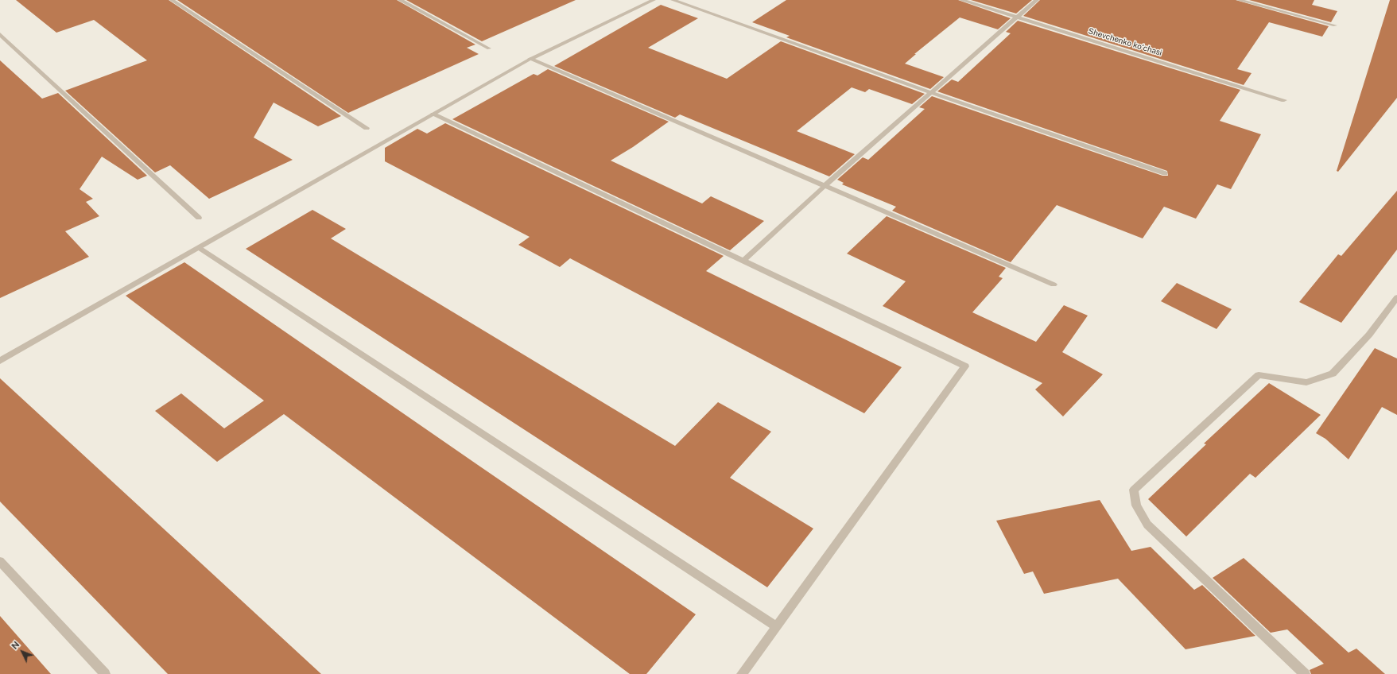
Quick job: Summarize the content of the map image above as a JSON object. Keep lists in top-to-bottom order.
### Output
{
  "streets": {
    "street": ["Shevchenko koʻchasi"]
  },
  "north": "top left"
}
